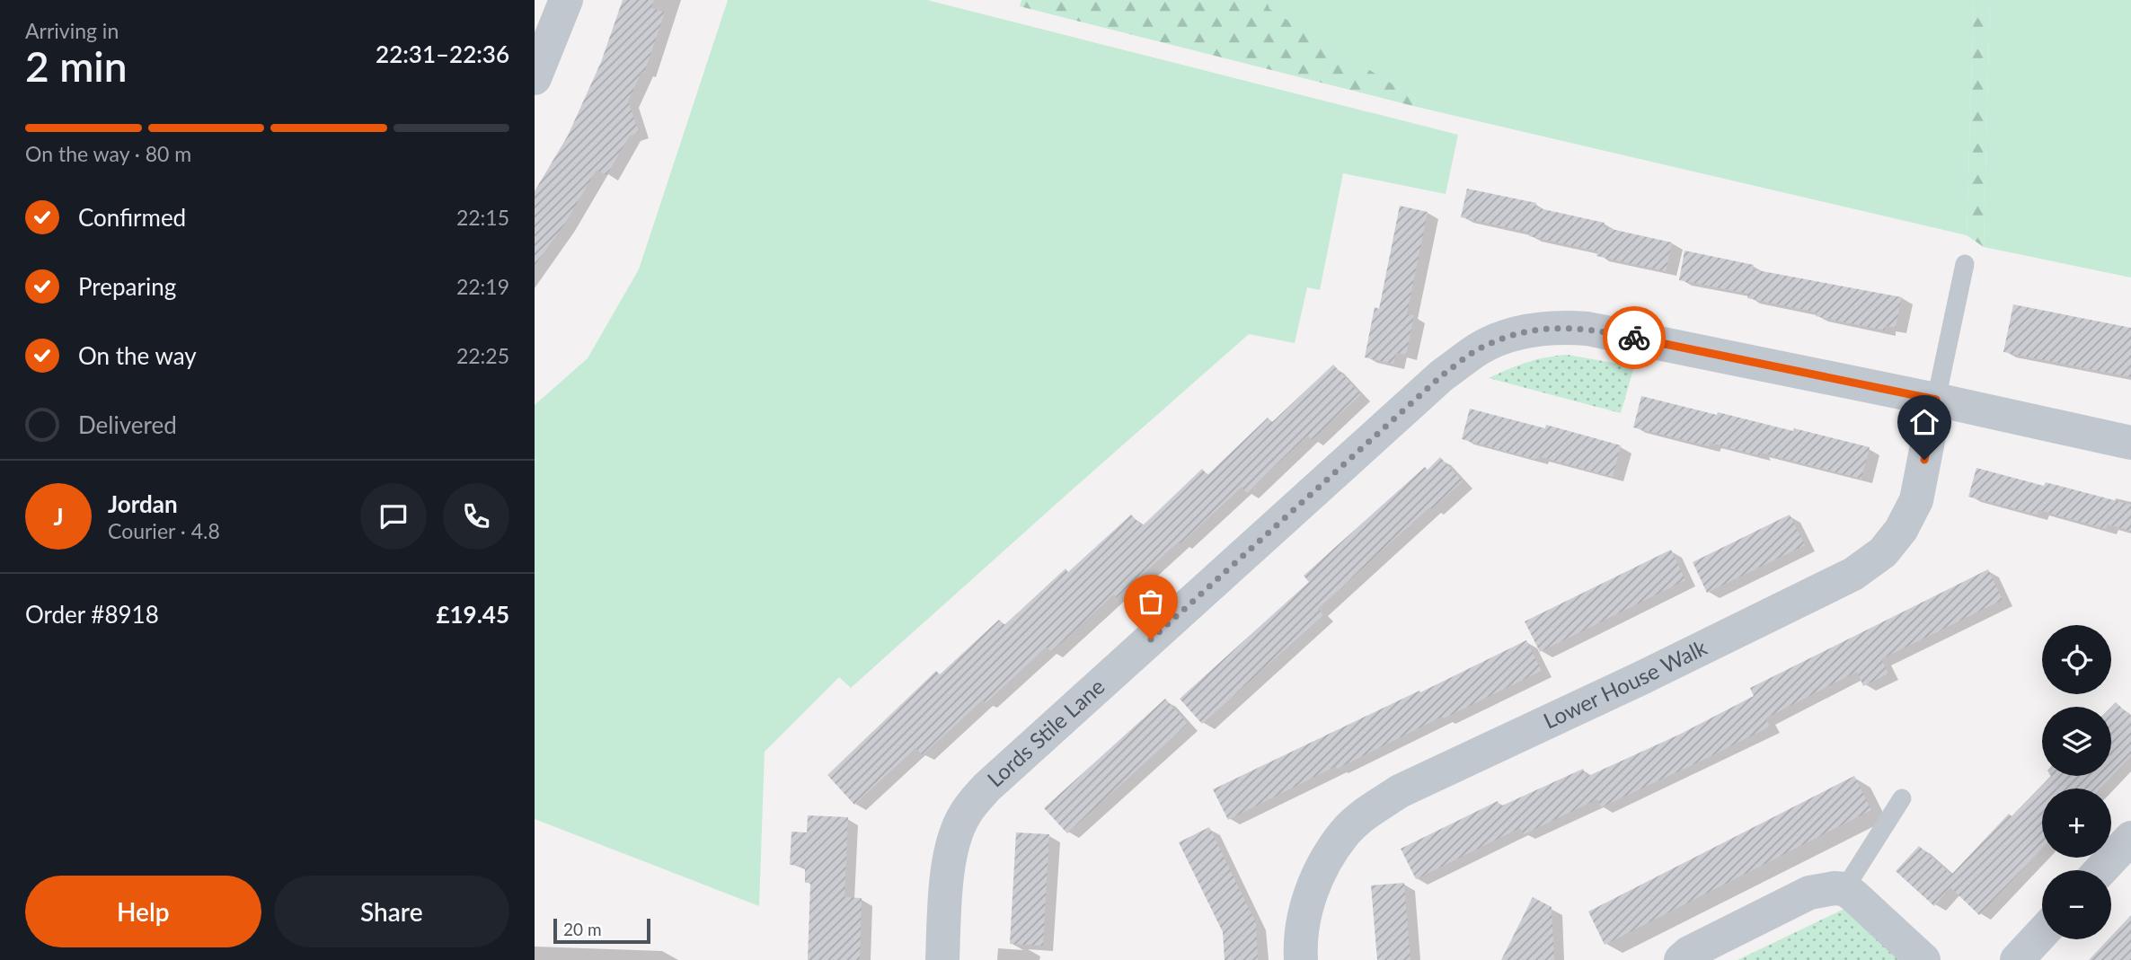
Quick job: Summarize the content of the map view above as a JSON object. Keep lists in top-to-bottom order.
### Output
{
  "streets": {
    "street": ["Lower House Walk", "Lords Stile Lane"]
  },
  "crossings": [
    ["Lower House Walk", "Lords Stile Lane"]
  ],
  "scale_bar": "20 m",
  "page": {
    "heading": ["2 min", "Arriving in", "22:31–22:36"],
    "panel": [
      "Jordan",
      "Courier · 4.8",
      "Order #8918",
      "£19.45"
    ],
    "bar": "On the way · 80 m",
    "list": [
      ["Confirmed", "22:15"],
      ["Preparing", "22:19"],
      ["On the way", "22:25"],
      "Delivered"
    ],
    "round": "J",
    "map_buttons": ["+", "−"],
    "buttons": ["Help", "Share"],
    "scale": "20 m"
  }
}
